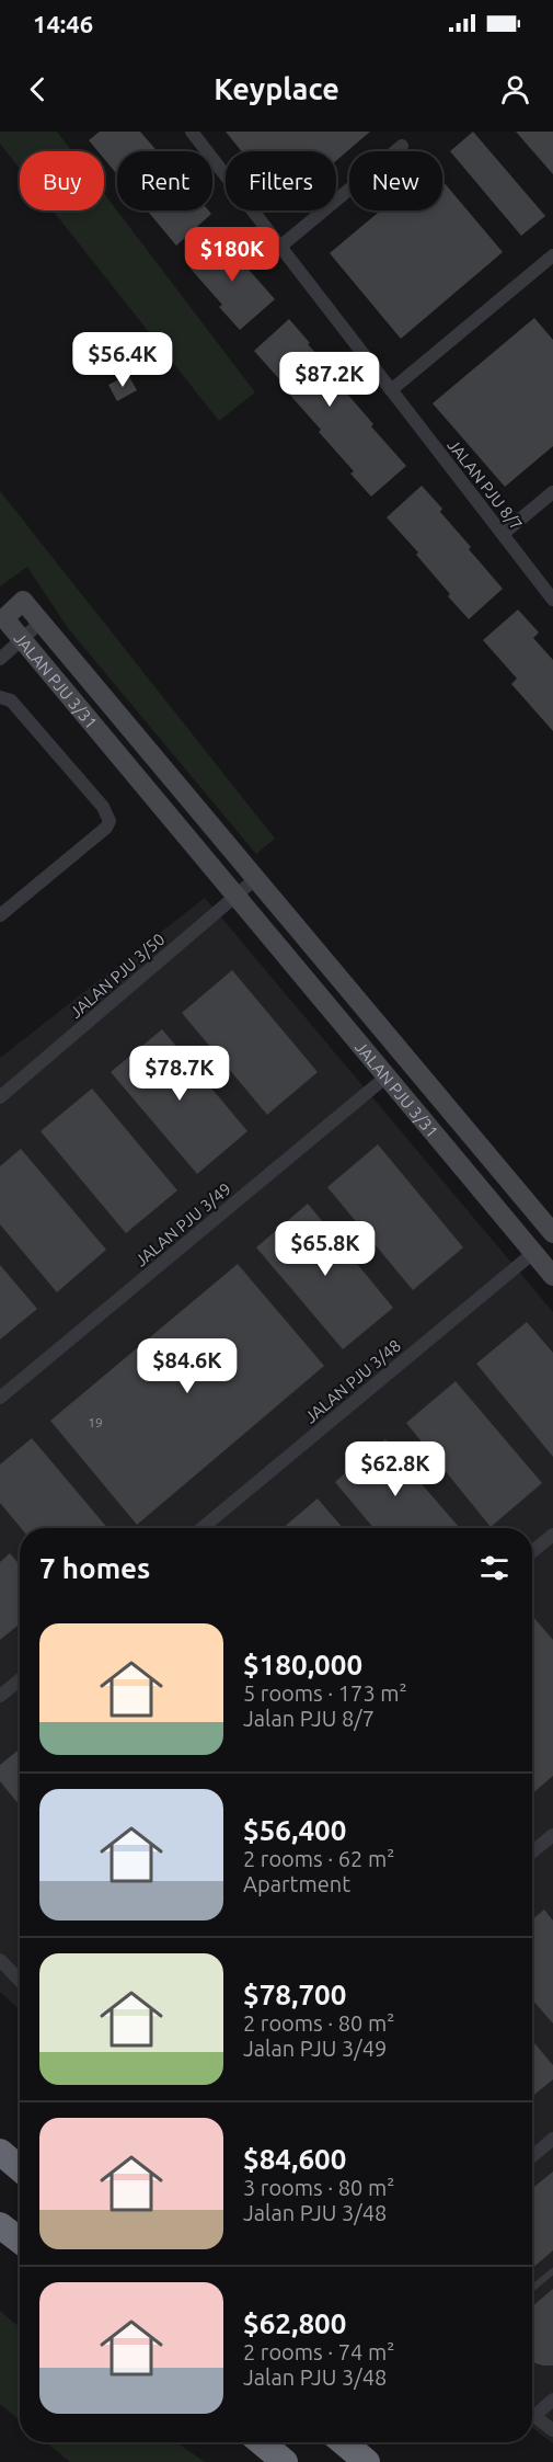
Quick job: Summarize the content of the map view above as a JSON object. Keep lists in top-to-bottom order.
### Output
{
  "streets": {
    "street": [
      "JALAN PJU 8/7",
      "JALAN PJU 3/31",
      "JALAN PJU 3/50",
      "JALAN PJU 3/49",
      "JALAN PJU 3/48"
    ]
  },
  "crossings": [
    ["JALAN PJU 3/31", "JALAN PJU 3/50"],
    ["JALAN PJU 3/31", "JALAN PJU 3/49"],
    ["JALAN PJU 3/31", "JALAN PJU 3/48"]
  ],
  "house_numbers": ["19"],
  "page": {
    "status": "14:46",
    "header": "Keyplace",
    "chip": [
      "Buy",
      "Rent",
      "Filters",
      "New"
    ],
    "price": [
      "$180K",
      "$56.4K",
      "$87.2K",
      "$78.7K",
      "$65.8K",
      "$84.6K",
      "$62.8K"
    ],
    "heading": "7 homes",
    "list": [
      {
        "name": "$180,000",
        "note": "5 rooms · 173 m² · Jalan PJU 8/7"
      },
      {
        "name": "$56,400",
        "note": "2 rooms · 62 m² · Apartment"
      },
      {
        "name": "$78,700",
        "note": "2 rooms · 80 m² · Jalan PJU 3/49"
      },
      {
        "name": "$84,600",
        "note": "3 rooms · 80 m² · Jalan PJU 3/48"
      },
      {
        "name": "$62,800",
        "note": "2 rooms · 74 m² · Jalan PJU 3/48"
      }
    ]
  }
}
